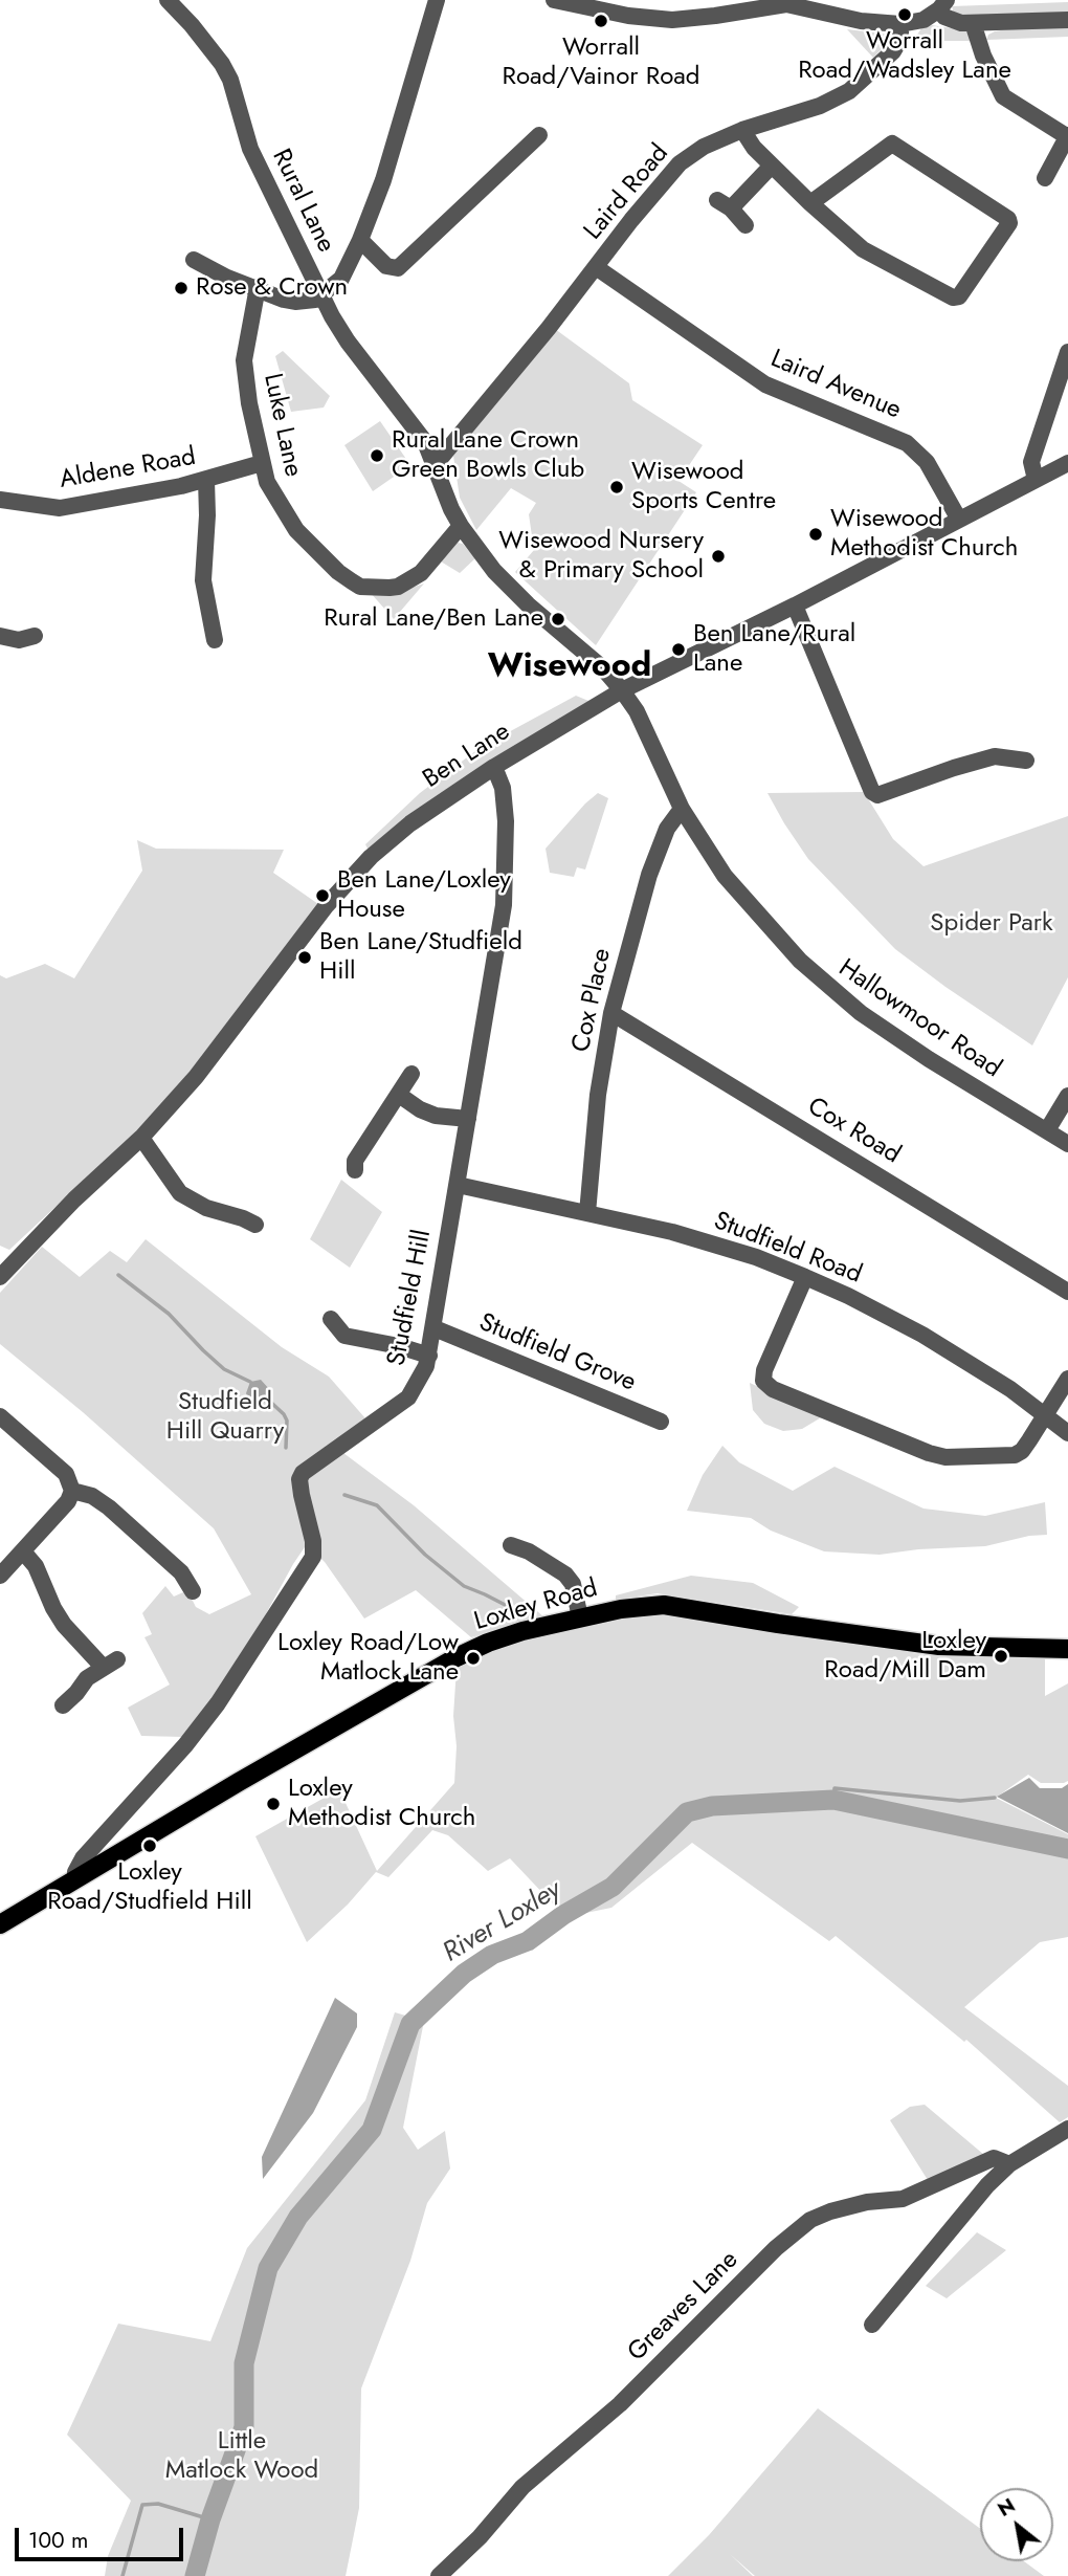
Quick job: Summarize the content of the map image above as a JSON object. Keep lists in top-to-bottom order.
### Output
{
  "streets": {
    "main road": ["Loxley Road"],
    "street": [
      "Laird Road",
      "Rural Lane",
      "Laird Avenue",
      "Luke Lane",
      "Aldene Road",
      "Ben Lane",
      "Cox Place",
      "Hallowmoor Road",
      "Cox Road",
      "Studfield Road",
      "Studfield Hill",
      "Studfield Grove",
      "Greaves Lane"
    ]
  },
  "crossings": [
    ["Laird Road", "Rural Lane"],
    ["Laird Road", "Laird Avenue"],
    ["Rural Lane", "Luke Lane"],
    ["Rural Lane", "Ben Lane"],
    ["Rural Lane", "Hallowmoor Road"],
    ["Laird Avenue", "Ben Lane"],
    ["Luke Lane", "Aldene Road"],
    ["Ben Lane", "Hallowmoor Road"],
    ["Ben Lane", "Studfield Hill"],
    ["Cox Place", "Hallowmoor Road"],
    ["Cox Place", "Cox Road"],
    ["Cox Place", "Studfield Road"],
    ["Studfield Road", "Studfield Hill"],
    ["Studfield Hill", "Studfield Grove"],
    ["Studfield Hill", "Loxley Road"]
  ],
  "districts": ["Wisewood"],
  "water": ["River Loxley"],
  "parks": ["Spider Park", "Studfield Hill Quarry", "Little Matlock Wood"],
  "places": [
    "Worrall Road/Wadsley Lane",
    "Worrall Road/Vainor Road",
    "Rose & Crown",
    "Rural Lane Crown Green Bowls Club",
    "Wisewood Sports Centre",
    "Wisewood Methodist Church",
    "Wisewood Nursery & Primary School",
    "Rural Lane/Ben Lane",
    "Ben Lane/Rural Lane",
    "Ben Lane/Loxley House",
    "Ben Lane/Studfield Hill",
    "Loxley Road/Mill Dam",
    "Loxley Road/Low Matlock Lane",
    "Loxley Methodist Church",
    "Loxley Road/Studfield Hill"
  ],
  "scale_bar": "100 m",
  "north": "top left"
}
